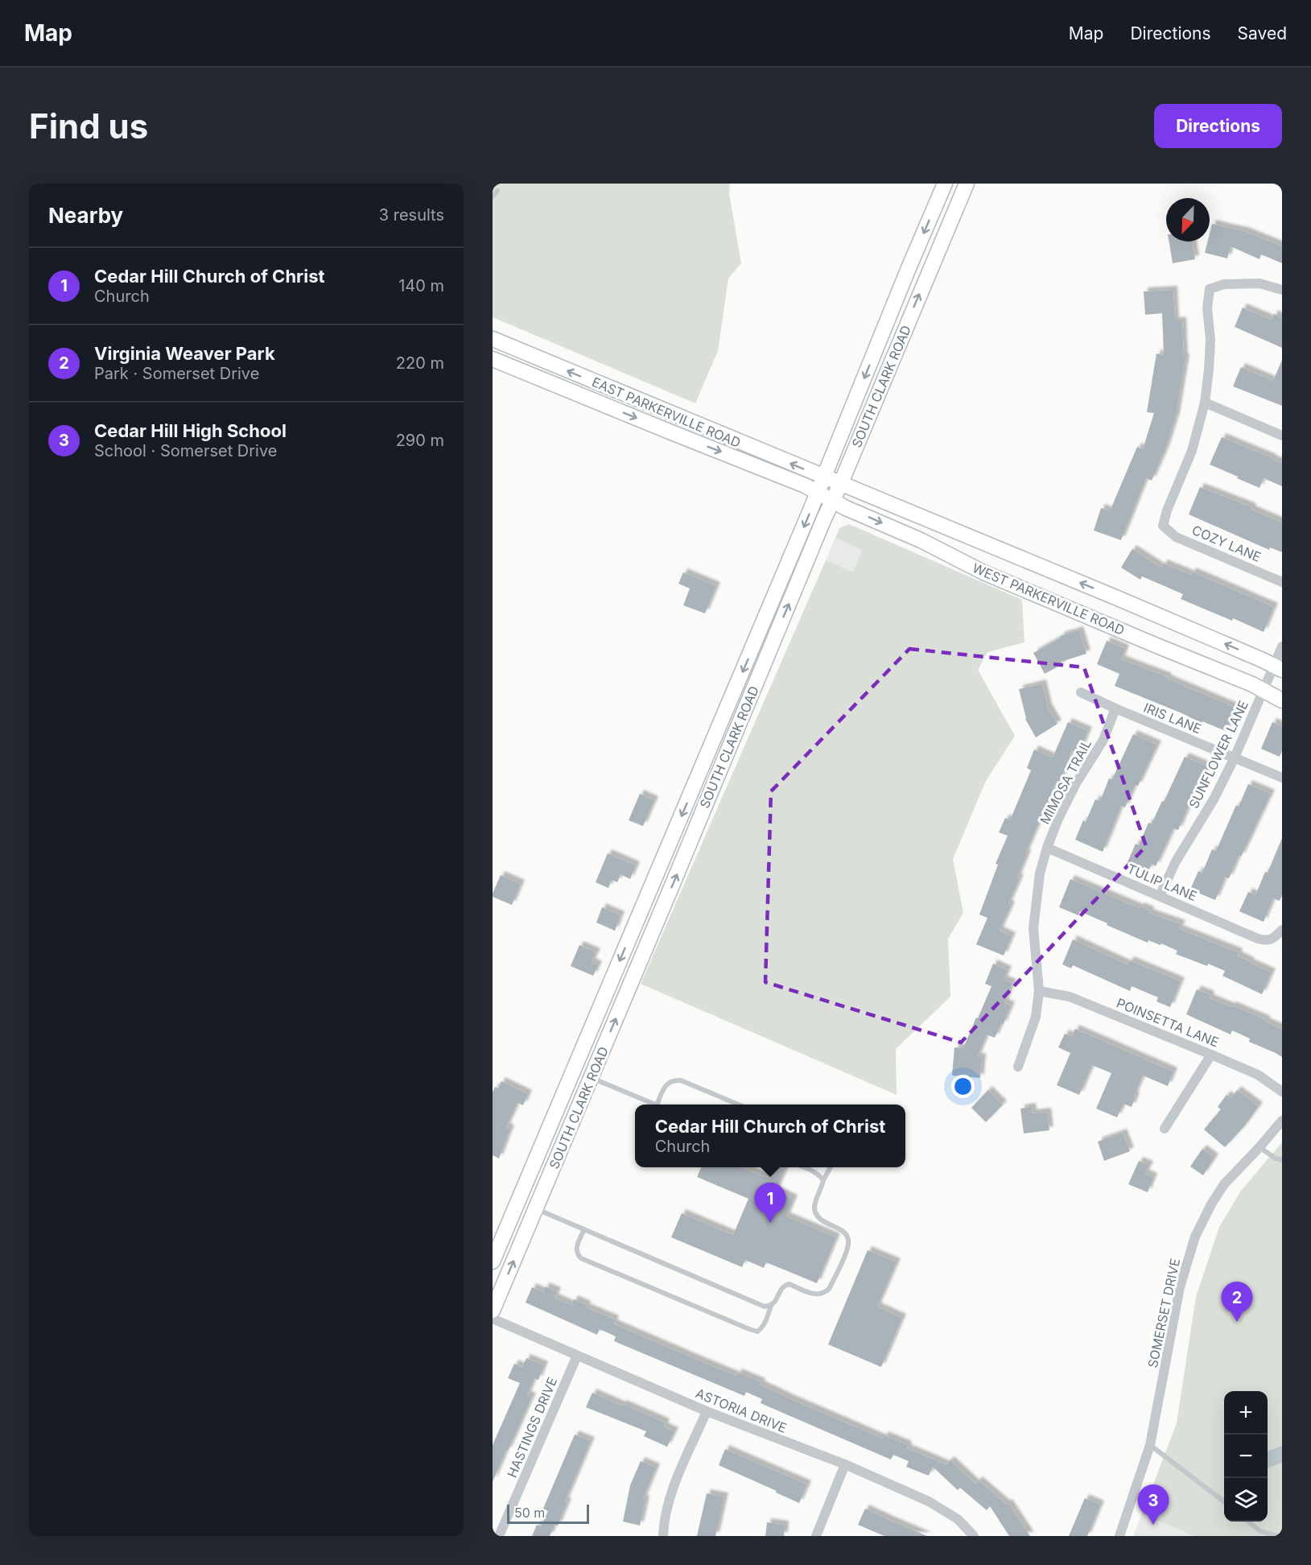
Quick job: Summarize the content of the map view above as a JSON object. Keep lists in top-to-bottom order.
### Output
{
  "streets": {
    "main road": ["SOUTH CLARK ROAD", "EAST PARKERVILLE ROAD", "WEST PARKERVILLE ROAD"],
    "street": [
      "COZY LANE",
      "IRIS LANE",
      "SUNFLOWER LANE",
      "MIMOSA TRAIL",
      "TULIP LANE",
      "POINSETTA LANE",
      "SOMERSET DRIVE",
      "ASTORIA DRIVE",
      "HASTINGS DRIVE"
    ]
  },
  "crossings": [
    ["SOUTH CLARK ROAD", "EAST PARKERVILLE ROAD"],
    ["SOUTH CLARK ROAD", "WEST PARKERVILLE ROAD"],
    ["EAST PARKERVILLE ROAD", "WEST PARKERVILLE ROAD"],
    ["WEST PARKERVILLE ROAD", "SUNFLOWER LANE"],
    ["IRIS LANE", "SUNFLOWER LANE"],
    ["IRIS LANE", "MIMOSA TRAIL"],
    ["SUNFLOWER LANE", "TULIP LANE"],
    ["MIMOSA TRAIL", "TULIP LANE"],
    ["MIMOSA TRAIL", "POINSETTA LANE"],
    ["ASTORIA DRIVE", "HASTINGS DRIVE"]
  ],
  "scale_bar": "50 m",
  "north": "bottom left",
  "page": {
    "header": "Map",
    "nav": ["Map", "Directions", "Saved"],
    "buttons": "Directions",
    "title": "Find us",
    "heading": ["Nearby", "3 results"],
    "list": [
      {
        "mark": "1",
        "name": "Cedar Hill Church of Christ",
        "note": "Church",
        "value": "140 m"
      },
      {
        "mark": "2",
        "name": "Virginia Weaver Park",
        "note": "Park · Somerset Drive",
        "value": "220 m"
      },
      {
        "mark": "3",
        "name": "Cedar Hill High School",
        "note": "School · Somerset Drive",
        "value": "290 m"
      }
    ],
    "popup": ["Cedar Hill Church of Christ", "Church"],
    "pins": ["1", "2", "3"],
    "map_buttons": ["+", "−"],
    "scale": "50 m"
  }
}
